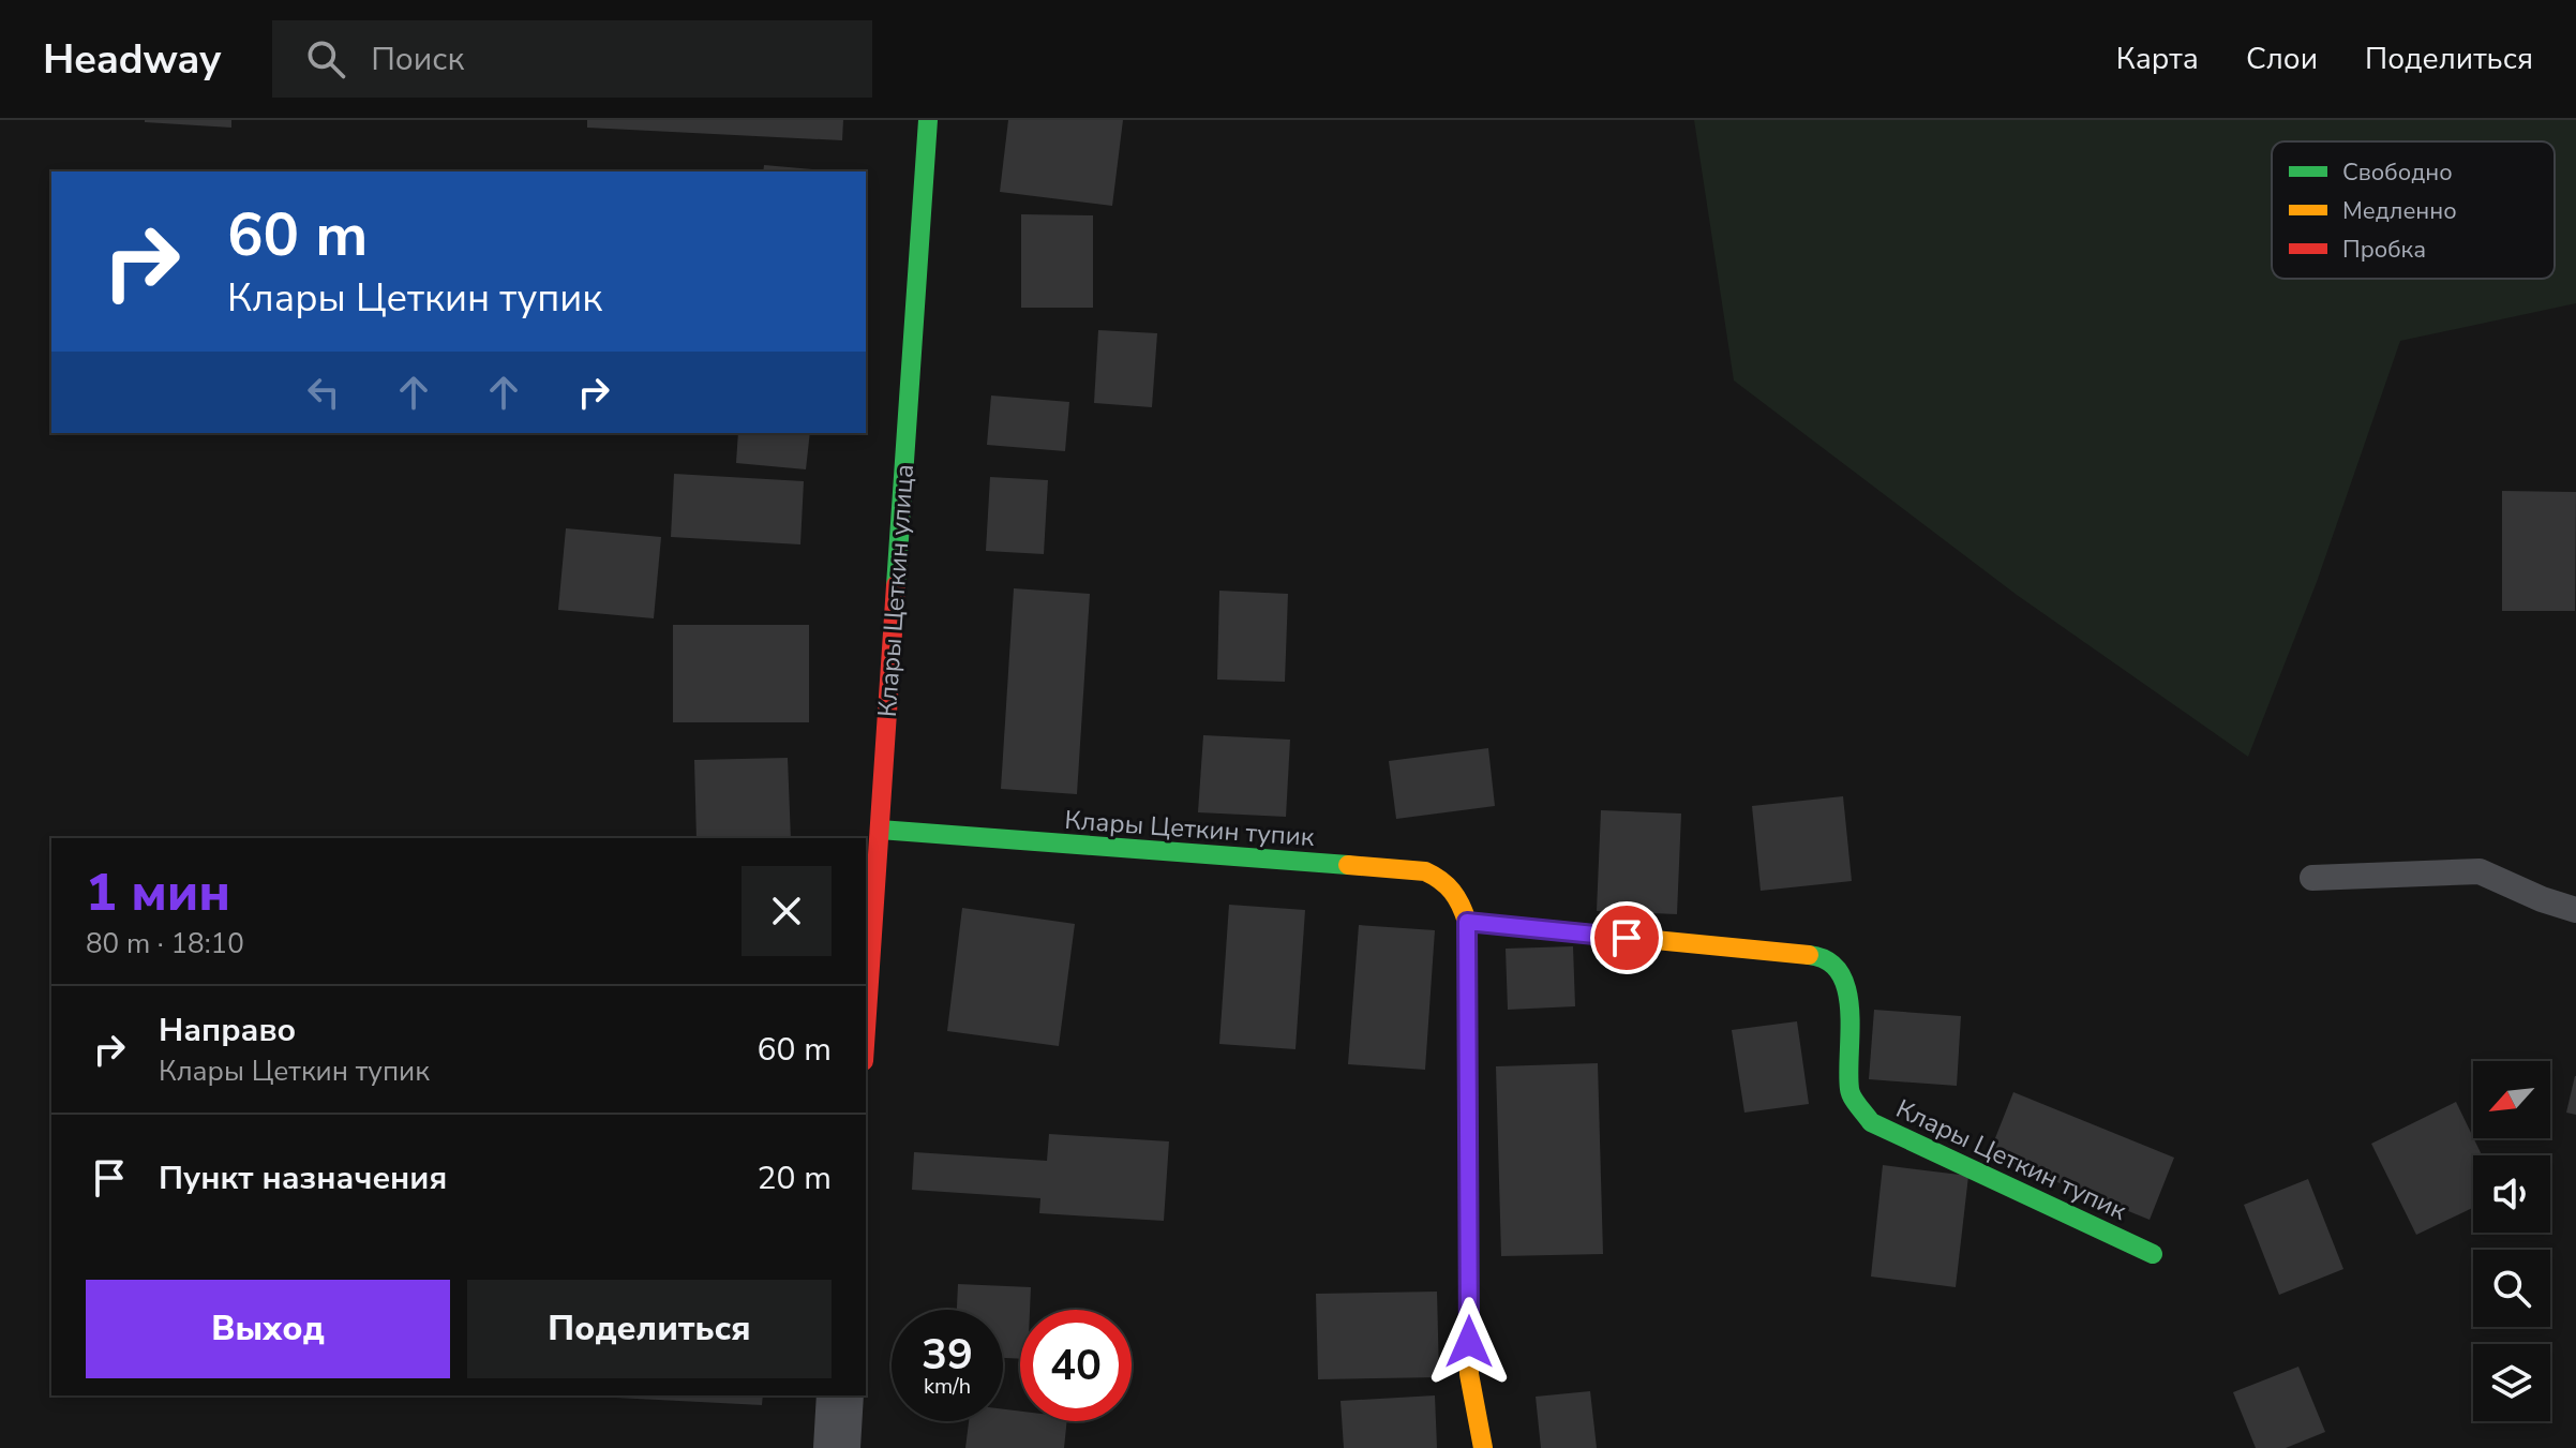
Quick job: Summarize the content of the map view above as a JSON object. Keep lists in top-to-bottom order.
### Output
{
  "streets": {
    "street": ["Клары Цеткин улица", "Клары Цеткин тупик"]
  },
  "crossings": [
    ["Клары Цеткин улица", "Клары Цеткин тупик"]
  ],
  "legend": ["Свободно", "Медленно", "Пробка"],
  "north": "bottom left",
  "page": {
    "header": "Headway",
    "search": "Поиск",
    "nav": ["Карта", "Слои", "Поделиться"],
    "turn": ["60 m", "Клары Цеткин тупик"],
    "heading": ["1 мин", "80 m · 18:10"],
    "list": [
      {
        "name": "Направо",
        "note": "Клары Цеткин тупик",
        "value": "60 m"
      },
      {
        "name": "Пункт назначения",
        "value": "20 m"
      }
    ],
    "buttons": ["Выход", "Поделиться"],
    "speed": "39 km/h",
    "limit": "40"
  }
}
